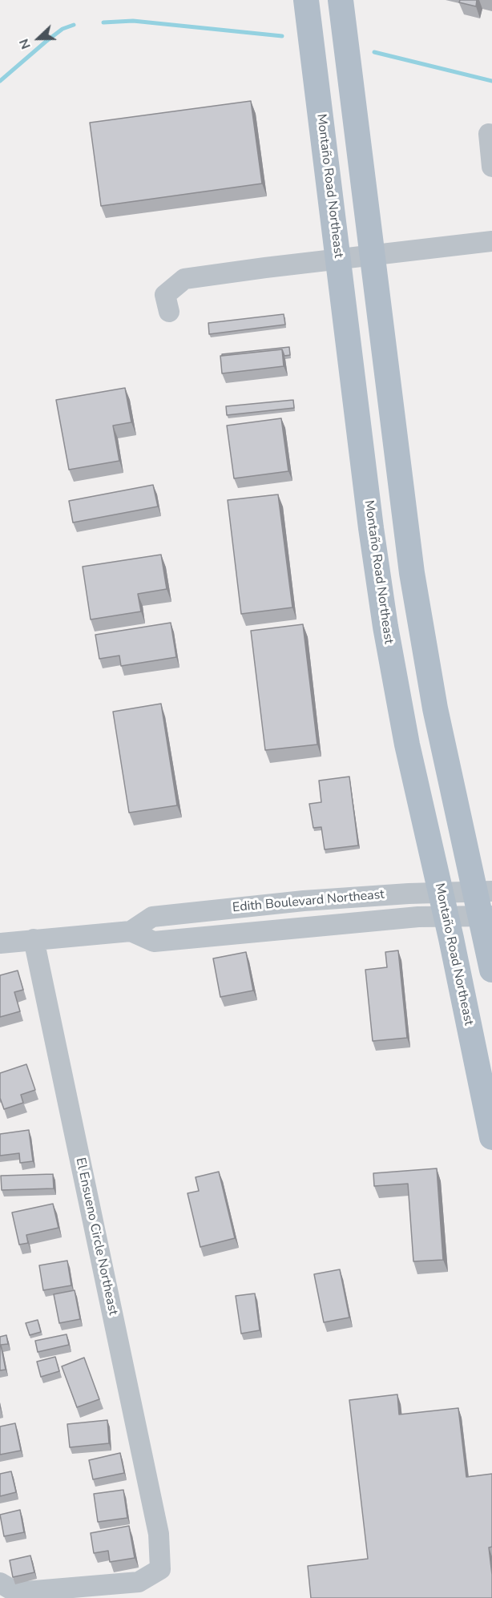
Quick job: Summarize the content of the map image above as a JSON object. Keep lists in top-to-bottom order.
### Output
{
  "streets": {
    "main road": ["Montaño Road Northeast"],
    "street": ["Edith Boulevard Northeast", "El Ensueno Circle Northeast"]
  },
  "crossings": [
    ["Montaño Road Northeast", "Edith Boulevard Northeast"],
    ["Edith Boulevard Northeast", "El Ensueno Circle Northeast"]
  ],
  "north": "left"
}
